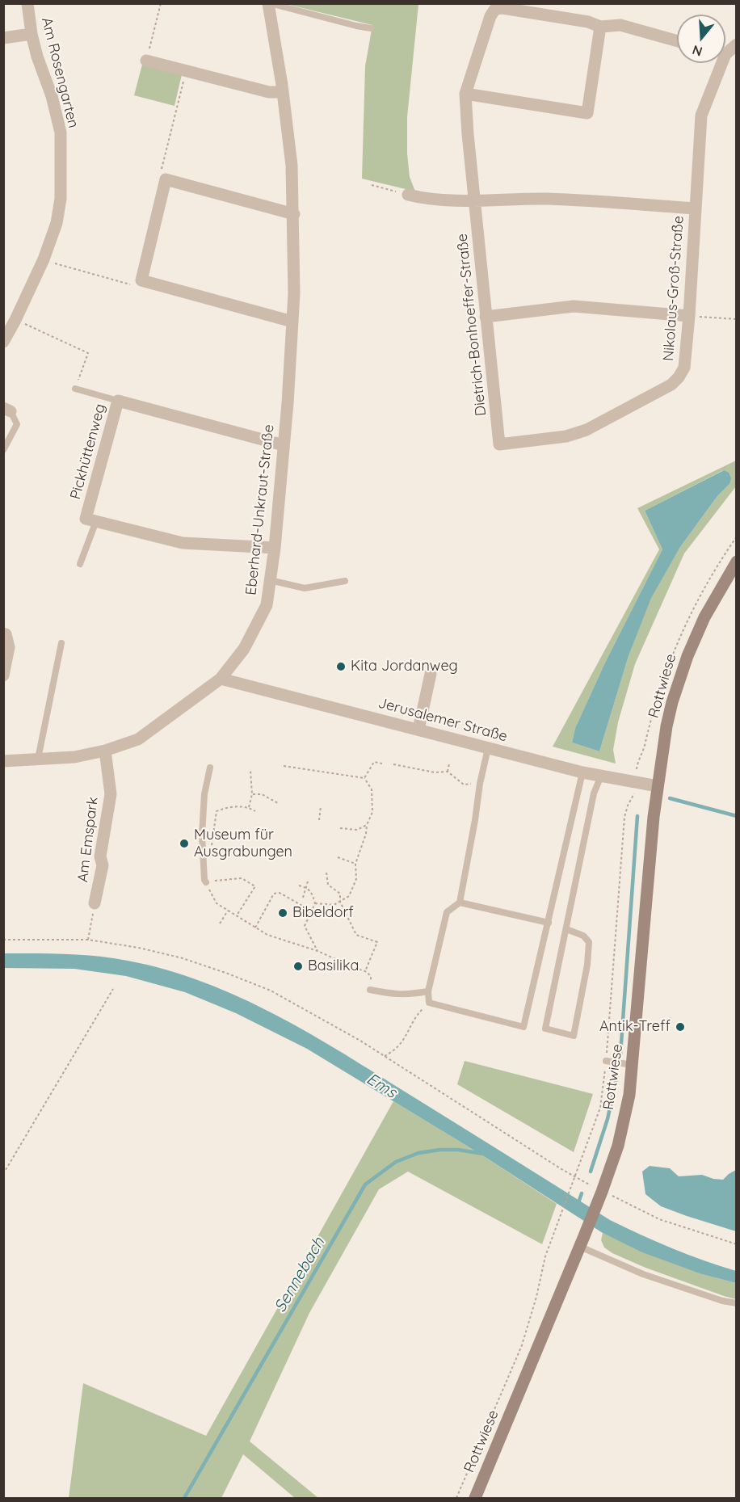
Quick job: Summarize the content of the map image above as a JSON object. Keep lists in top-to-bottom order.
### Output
{
  "streets": {
    "street": [
      "Am Rosengarten",
      "Nikolaus-Groß-Straße",
      "Dietrich-Bonhoeffer-Straße",
      "Pickhüttenweg",
      "Eberhard-Unkraut-Straße",
      "Rottwiese",
      "Jerusalemer Straße",
      "Am Emspark"
    ]
  },
  "crossings": [
    ["Nikolaus-Groß-Straße", "Dietrich-Bonhoeffer-Straße"],
    ["Pickhüttenweg", "Eberhard-Unkraut-Straße"],
    ["Eberhard-Unkraut-Straße", "Jerusalemer Straße"],
    ["Eberhard-Unkraut-Straße", "Am Emspark"],
    ["Rottwiese", "Jerusalemer Straße"]
  ],
  "water": ["Ems", "Sennebach"],
  "places": [
    "Kita Jordanweg",
    "Museum für Ausgrabungen",
    "Bibeldorf",
    "Basilika",
    "Antik-Treff"
  ],
  "north": "bottom"
}
